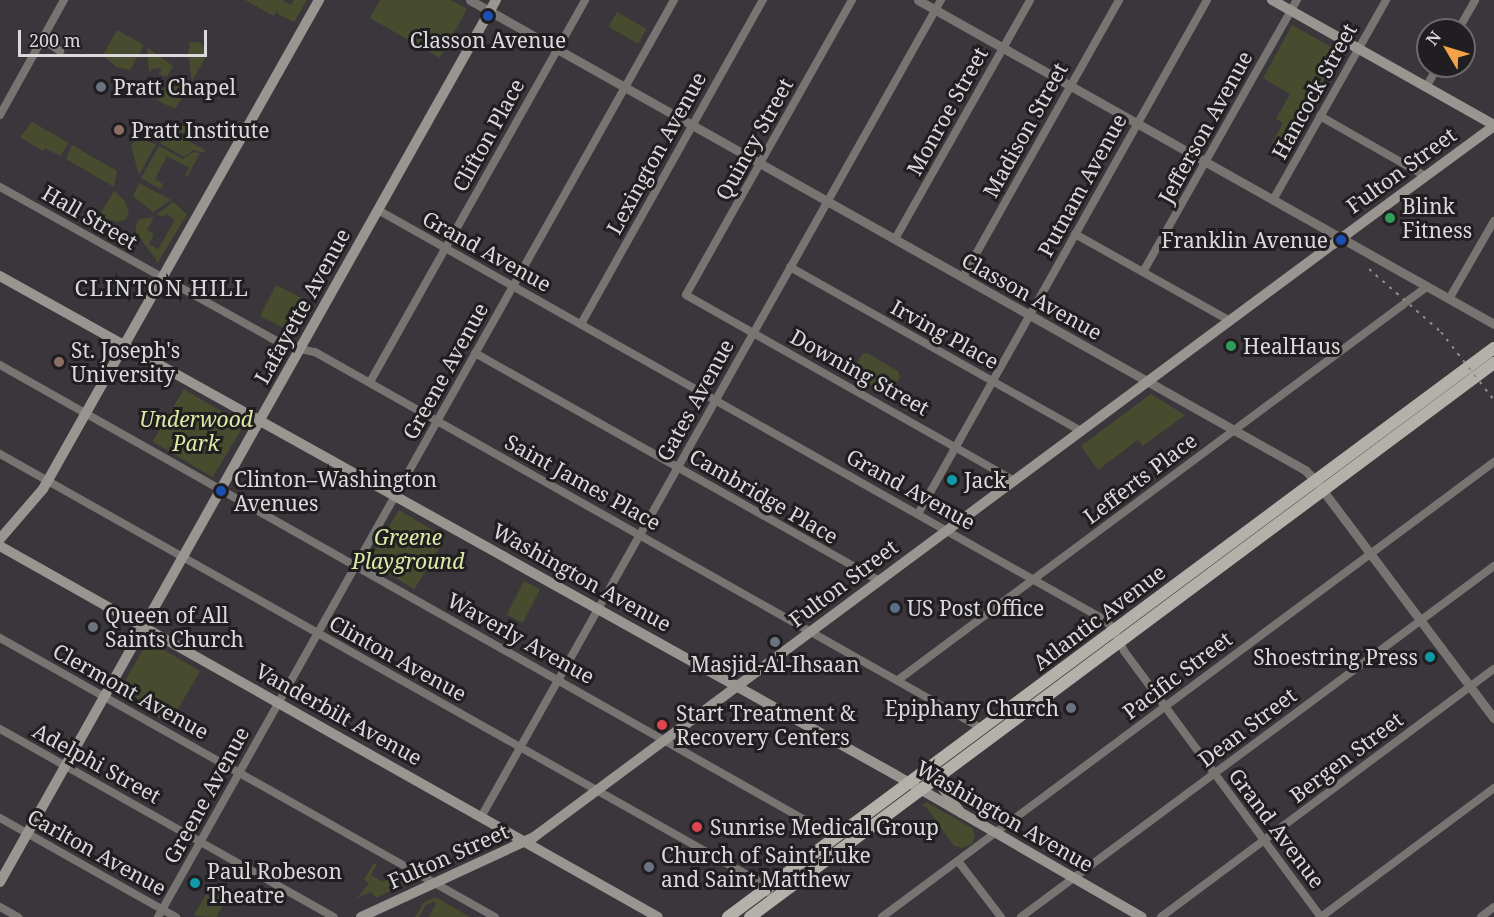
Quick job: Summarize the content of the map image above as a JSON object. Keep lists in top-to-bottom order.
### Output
{
  "streets": {
    "main road": [
      "Fulton Street",
      "Lafayette Avenue",
      "Washington Avenue",
      "Atlantic Avenue",
      "Vanderbilt Avenue"
    ],
    "street": [
      "Hancock Street",
      "Monroe Street",
      "Jefferson Avenue",
      "Madison Street",
      "Clifton Place",
      "Quincy Street",
      "Lexington Avenue",
      "Putnam Avenue",
      "Hall Street",
      "Grand Avenue",
      "Classon Avenue",
      "Irving Place",
      "Greene Avenue",
      "Downing Street",
      "Gates Avenue",
      "Lefferts Place",
      "Saint James Place",
      "Cambridge Place",
      "Waverly Avenue",
      "Clinton Avenue",
      "Pacific Street",
      "Clermont Avenue",
      "Dean Street",
      "Bergen Street",
      "Adelphi Street",
      "Carlton Avenue"
    ]
  },
  "crossings": [
    ["Monroe Street", "Classon Avenue"],
    ["Madison Street", "Classon Avenue"],
    ["Clifton Place", "Grand Avenue"],
    ["Clifton Place", "Classon Avenue"],
    ["Clifton Place", "Saint James Place"],
    ["Quincy Street", "Classon Avenue"],
    ["Quincy Street", "Downing Street"],
    ["Lexington Avenue", "Grand Avenue"],
    ["Lexington Avenue", "Classon Avenue"],
    ["Fulton Street", "Grand Avenue"],
    ["Fulton Street", "Classon Avenue"],
    ["Fulton Street", "Irving Place"],
    ["Fulton Street", "Downing Street"],
    ["Fulton Street", "Saint James Place"],
    ["Fulton Street", "Cambridge Place"],
    ["Fulton Street", "Washington Avenue"],
    ["Fulton Street", "Waverly Avenue"],
    ["Fulton Street", "Clinton Avenue"],
    ["Fulton Street", "Clermont Avenue"],
    ["Fulton Street", "Vanderbilt Avenue"],
    ["Putnam Avenue", "Grand Avenue"],
    ["Putnam Avenue", "Classon Avenue"],
    ["Putnam Avenue", "Irving Place"],
    ["Putnam Avenue", "Downing Street"],
    ["Hall Street", "Saint James Place"],
    ["Grand Avenue", "Lafayette Avenue"],
    ["Grand Avenue", "Greene Avenue"],
    ["Grand Avenue", "Gates Avenue"],
    ["Grand Avenue", "Lefferts Place"],
    ["Grand Avenue", "Atlantic Avenue"],
    ["Grand Avenue", "Pacific Street"],
    ["Grand Avenue", "Dean Street"],
    ["Grand Avenue", "Bergen Street"],
    ["Classon Avenue", "Lafayette Avenue"],
    ["Classon Avenue", "Greene Avenue"],
    ["Classon Avenue", "Gates Avenue"],
    ["Classon Avenue", "Lefferts Place"],
    ["Classon Avenue", "Atlantic Avenue"],
    ["Classon Avenue", "Pacific Street"],
    ["Classon Avenue", "Dean Street"],
    ["Classon Avenue", "Bergen Street"],
    ["Lafayette Avenue", "Saint James Place"],
    ["Lafayette Avenue", "Washington Avenue"],
    ["Lafayette Avenue", "Waverly Avenue"],
    ["Lafayette Avenue", "Clinton Avenue"],
    ["Lafayette Avenue", "Clermont Avenue"],
    ["Lafayette Avenue", "Vanderbilt Avenue"],
    ["Lafayette Avenue", "Adelphi Street"],
    ["Lafayette Avenue", "Carlton Avenue"],
    ["Irving Place", "Gates Avenue"],
    ["Greene Avenue", "Saint James Place"],
    ["Greene Avenue", "Cambridge Place"],
    ["Greene Avenue", "Washington Avenue"],
    ["Greene Avenue", "Waverly Avenue"],
    ["Greene Avenue", "Clinton Avenue"],
    ["Greene Avenue", "Clermont Avenue"],
    ["Greene Avenue", "Vanderbilt Avenue"],
    ["Greene Avenue", "Adelphi Street"],
    ["Greene Avenue", "Carlton Avenue"],
    ["Downing Street", "Gates Avenue"],
    ["Gates Avenue", "Saint James Place"],
    ["Gates Avenue", "Cambridge Place"],
    ["Gates Avenue", "Washington Avenue"],
    ["Gates Avenue", "Waverly Avenue"],
    ["Gates Avenue", "Clinton Avenue"],
    ["Gates Avenue", "Vanderbilt Avenue"],
    ["Lefferts Place", "Saint James Place"],
    ["Saint James Place", "Atlantic Avenue"],
    ["Washington Avenue", "Atlantic Avenue"],
    ["Washington Avenue", "Pacific Street"],
    ["Washington Avenue", "Dean Street"],
    ["Atlantic Avenue", "Waverly Avenue"],
    ["Atlantic Avenue", "Clinton Avenue"]
  ],
  "districts": ["CLINTON HILL"],
  "parks": ["Underwood Park", "Greene Playground"],
  "places": [
    "Classon Avenue",
    "Pratt Chapel",
    "Pratt Institute",
    "Blink Fitness",
    "Franklin Avenue",
    "HealHaus",
    "St. Joseph's University",
    "Jack",
    "Clinton–Washington Avenues",
    "US Post Office",
    "Queen of All Saints Church",
    "Masjid-Al-Ihsaan",
    "Shoestring Press",
    "Epiphany Church",
    "Start Treatment & Recovery Centers",
    "Sunrise Medical Group",
    "Church of Saint Luke and Saint Matthew",
    "Paul Robeson Theatre"
  ],
  "scale_bar": "200 m",
  "north": "top left"
}
